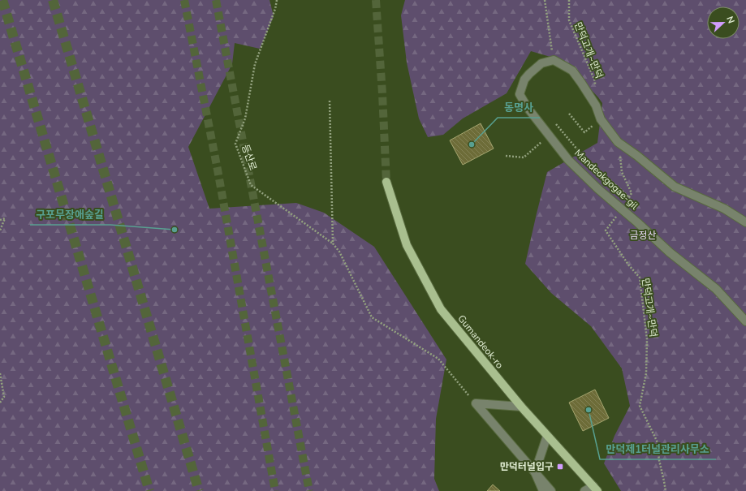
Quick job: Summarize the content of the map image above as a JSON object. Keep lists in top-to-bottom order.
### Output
{
  "streets": {
    "main road": ["Gumandeok-ro"],
    "street": ["Mandeokgogae-gil"],
    "path": ["만덕고개~만덕", "등산로"]
  },
  "crossings": [
    ["만덕고개~만덕", "Mandeokgogae-gil"]
  ],
  "parks": ["금정산"],
  "places": {
    "other": ["동명사", "구포무장애숲길", "만덕제1터널관리사무소"],
    "transit": ["만덕터널입구"]
  },
  "north": "right"
}
